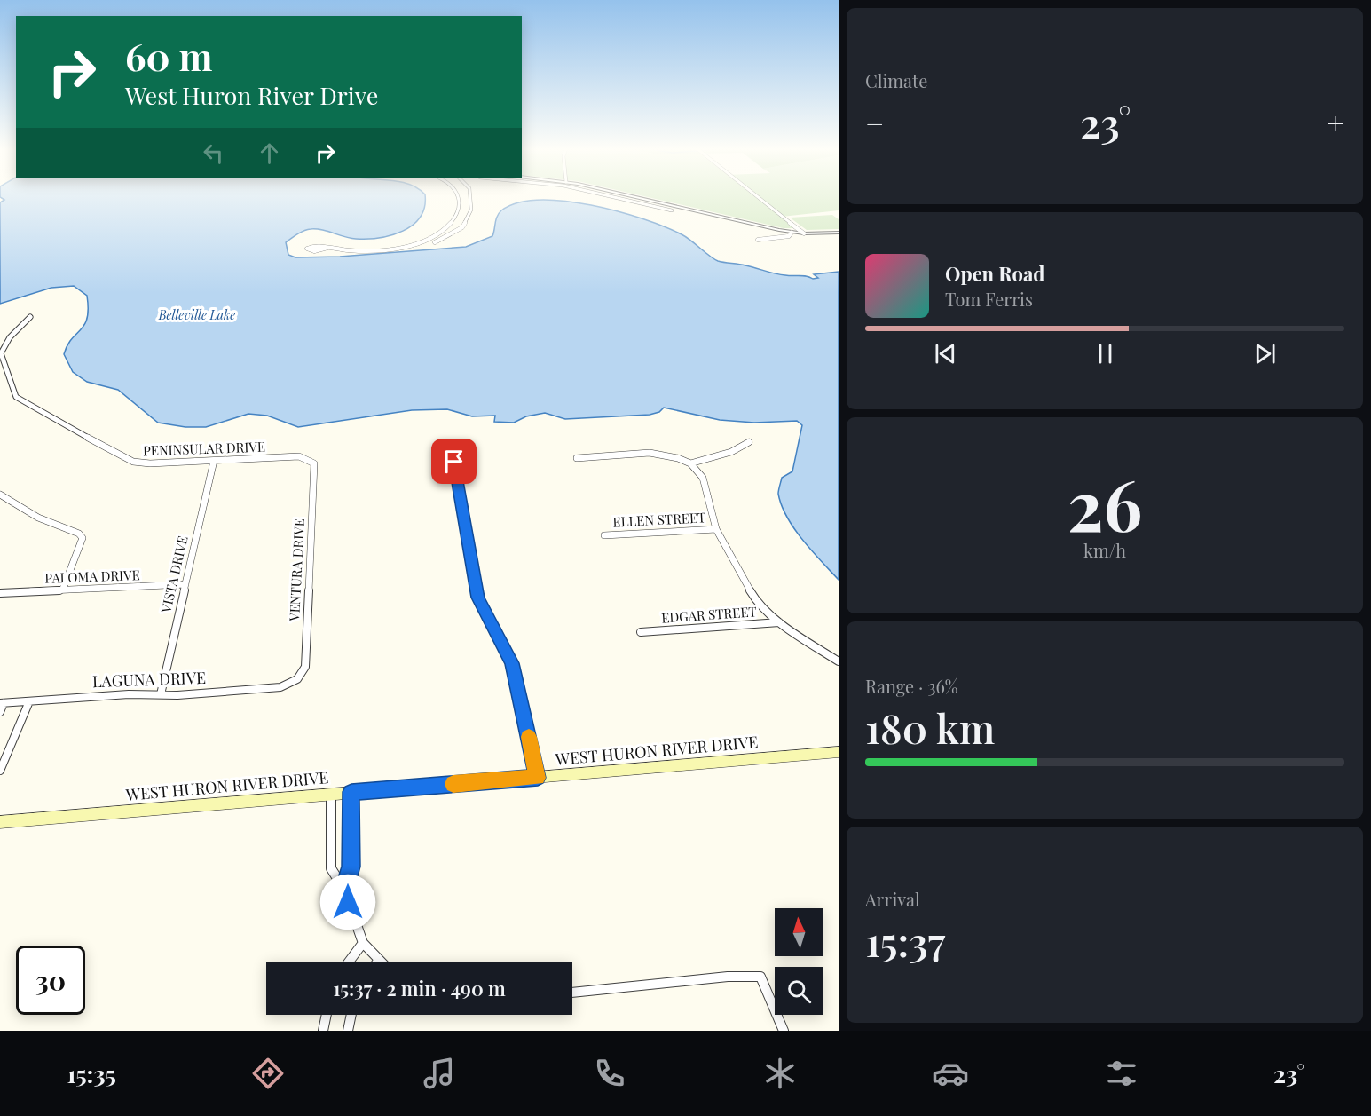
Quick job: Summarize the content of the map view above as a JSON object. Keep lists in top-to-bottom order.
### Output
{
  "streets": {
    "main road": ["WEST HURON RIVER DRIVE"],
    "street": [
      "PENINSULAR DRIVE",
      "ELLEN STREET",
      "VENTURA DRIVE",
      "VISTA DRIVE",
      "PALOMA DRIVE",
      "EDGAR STREET",
      "LAGUNA DRIVE"
    ]
  },
  "crossings": [
    ["PENINSULAR DRIVE", "VENTURA DRIVE"],
    ["PENINSULAR DRIVE", "VISTA DRIVE"],
    ["VENTURA DRIVE", "LAGUNA DRIVE"],
    ["VISTA DRIVE", "PALOMA DRIVE"],
    ["VISTA DRIVE", "LAGUNA DRIVE"]
  ],
  "water": ["Belleville Lake"],
  "north": "top",
  "page": {
    "tile": [
      "Climate",
      ["26", "km/h"],
      ["Range · 36%", "180 km"],
      ["Arrival", "15:37"]
    ],
    "turn": ["60 m", "West Huron River Drive"],
    "heat": ["−", "23°", "+"],
    "song": ["Open Road", "Tom Ferris"],
    "limit": "30",
    "trip": "15:37 · 2 min · 490 m",
    "tabs": ["15:35", "23°"]
  }
}
